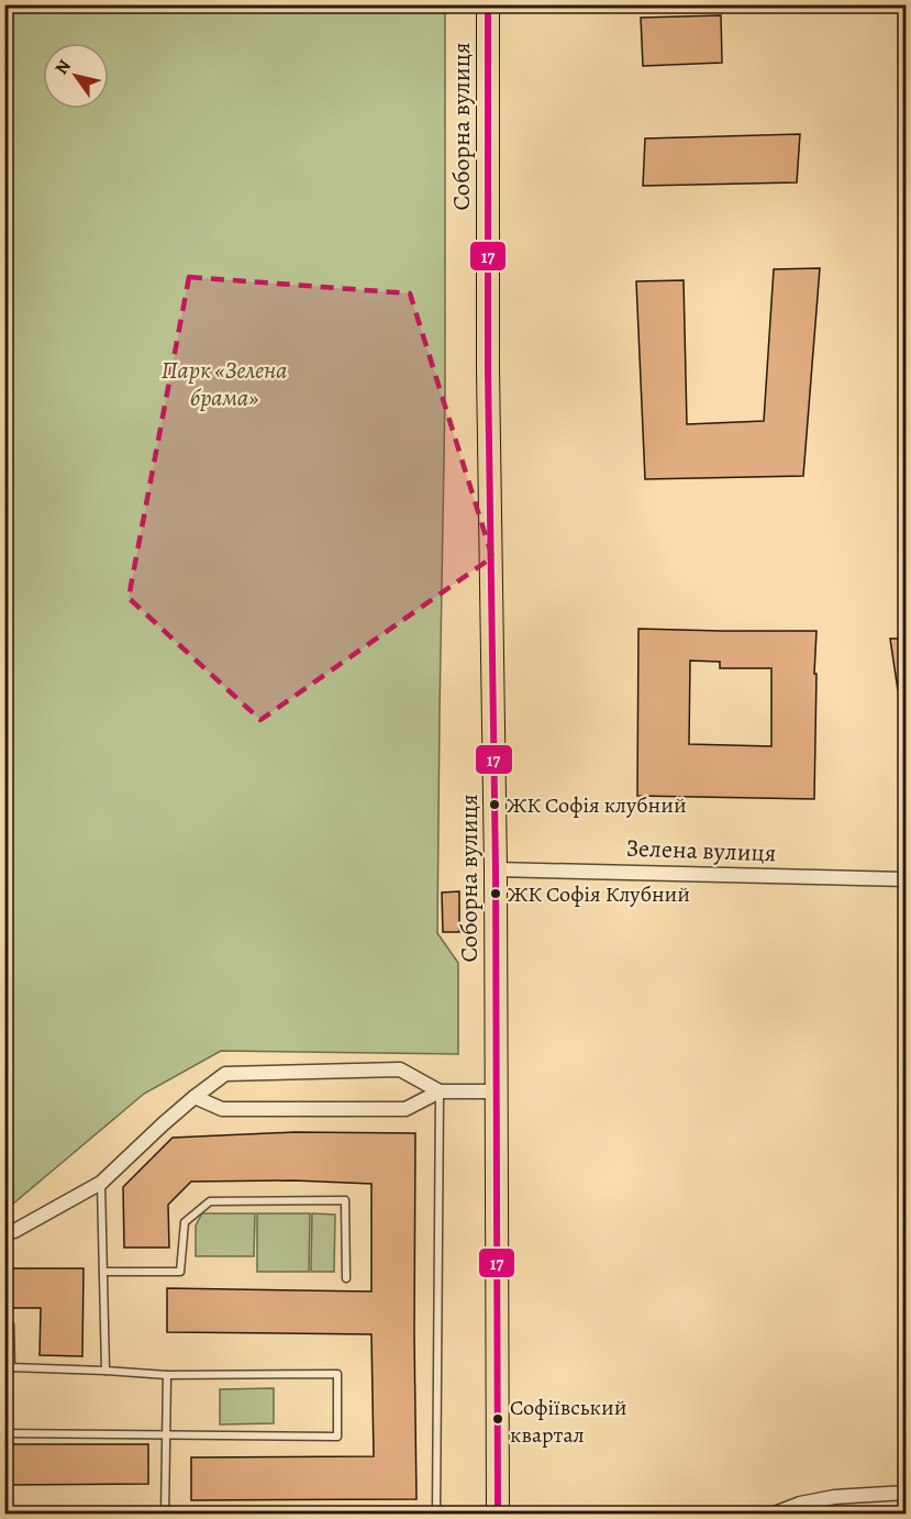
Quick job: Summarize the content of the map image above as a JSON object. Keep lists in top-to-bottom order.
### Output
{
  "streets": {
    "main road": ["Соборна вулиця"],
    "street": ["Зелена вулиця"]
  },
  "crossings": [
    ["Соборна вулиця", "Зелена вулиця"]
  ],
  "parks": ["Парк «Зелена брама»"],
  "places": ["ЖК Софія клубний", "ЖК Софія Клубний", "Софіївський квартал"],
  "lines": ["transit line 17"],
  "north": "top left"
}
